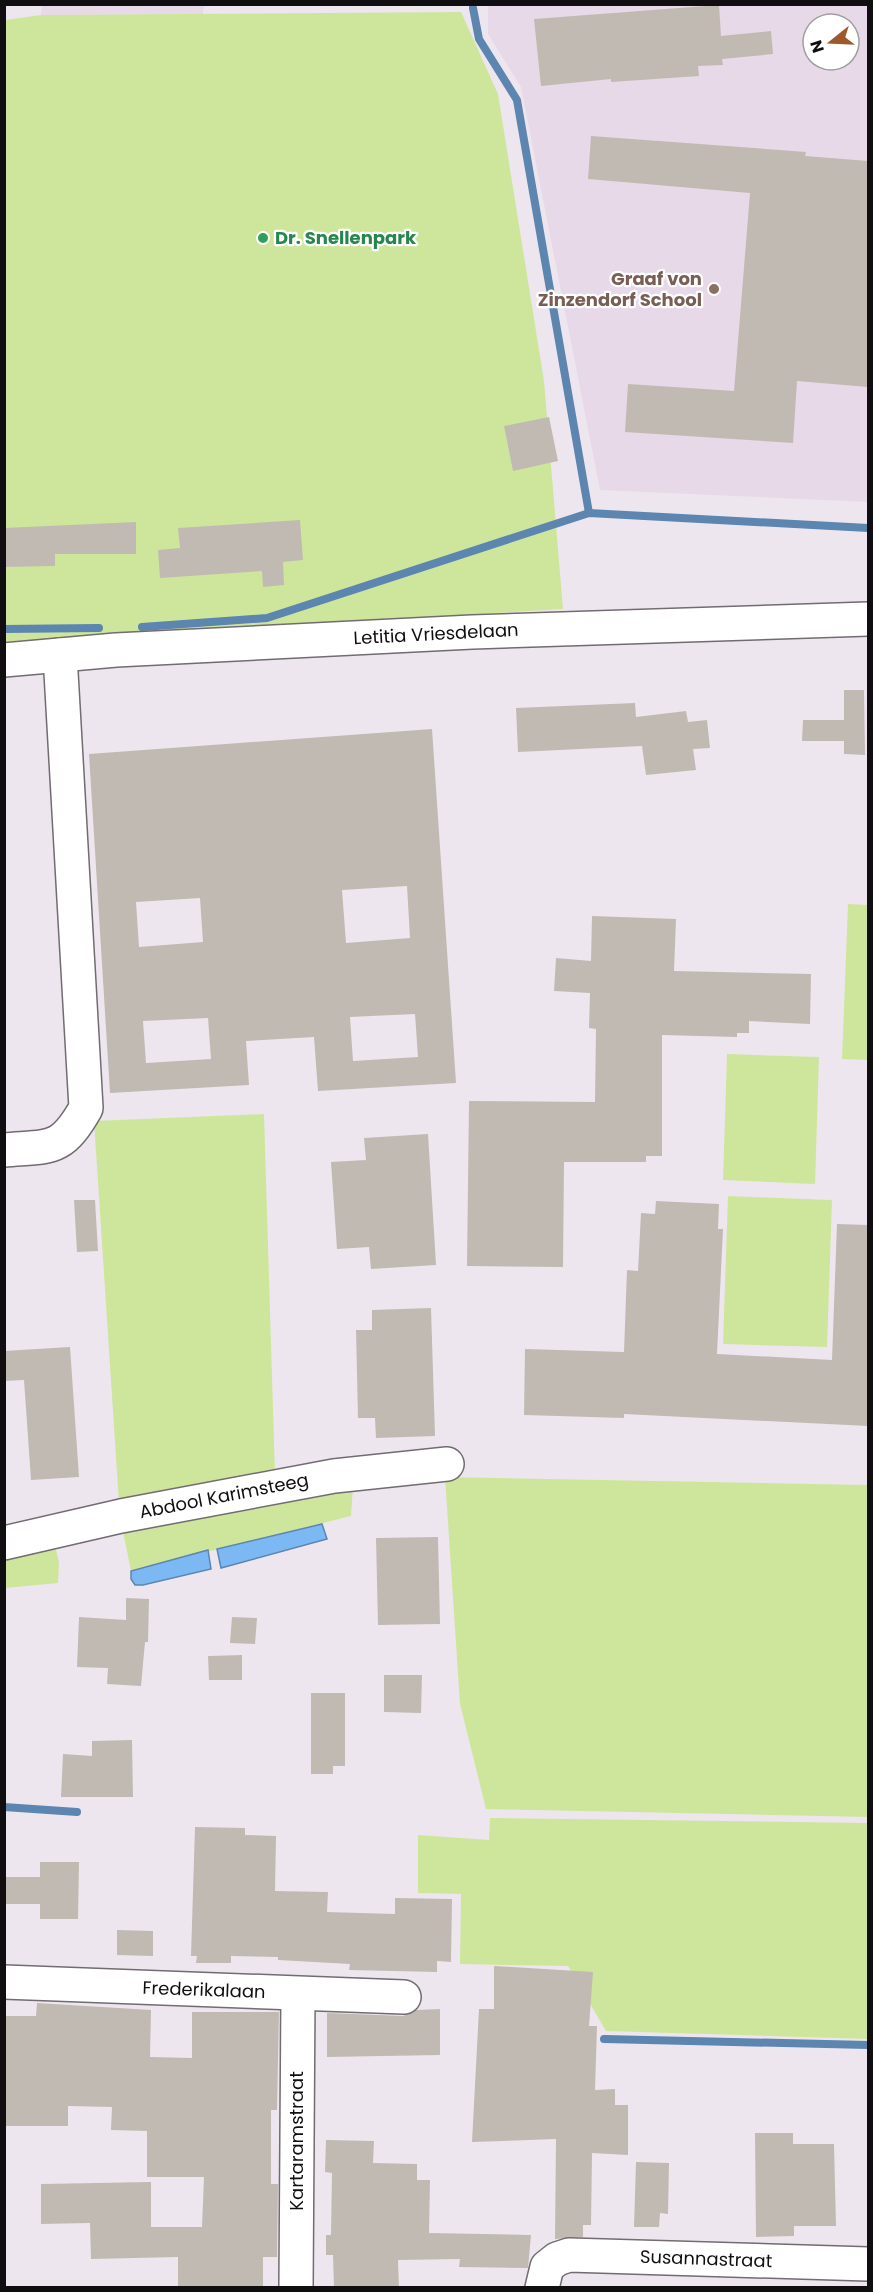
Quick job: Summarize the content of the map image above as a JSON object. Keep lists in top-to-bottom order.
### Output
{
  "streets": {
    "street": [
      "Letitia Vriesdelaan",
      "Abdool Karimsteeg",
      "Frederikalaan",
      "Kartaramstraat",
      "Susannastraat"
    ]
  },
  "crossings": [
    ["Frederikalaan", "Kartaramstraat"]
  ],
  "places": ["Dr. Snellenpark", "Graaf von Zinzendorf School"],
  "north": "left"
}
